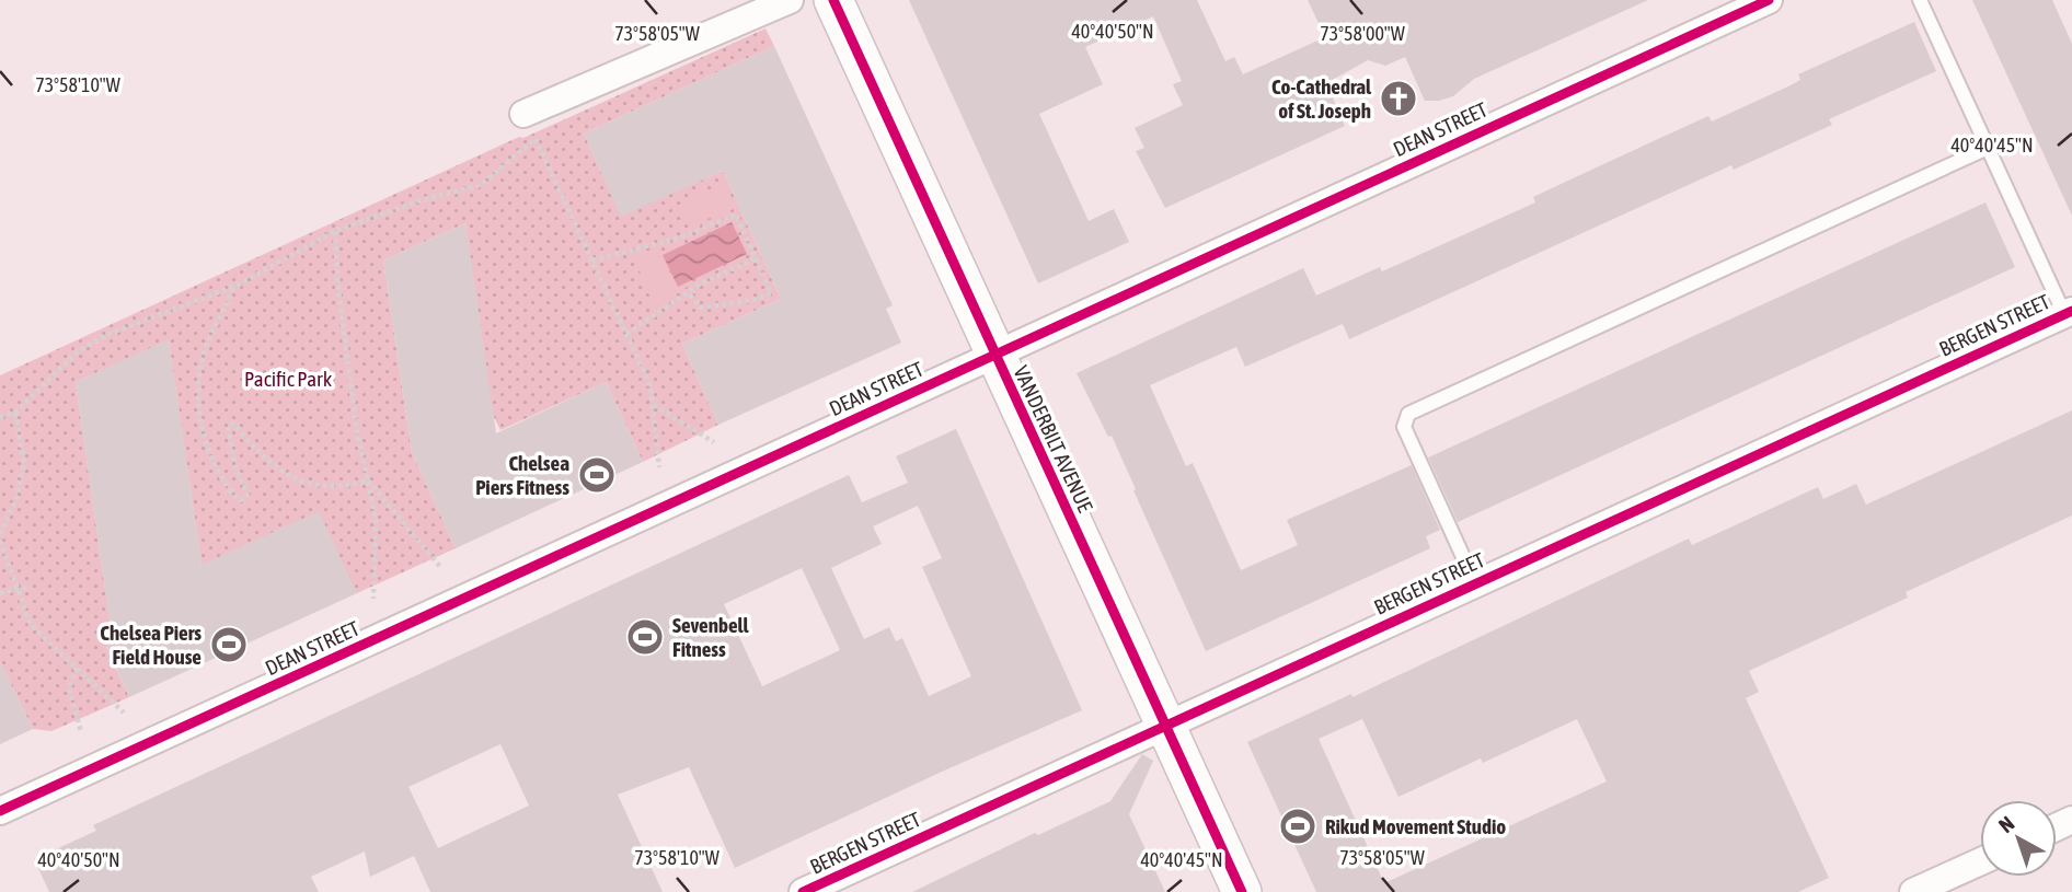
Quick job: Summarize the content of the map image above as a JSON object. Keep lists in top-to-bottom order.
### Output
{
  "streets": {
    "main road": ["VANDERBILT AVENUE"],
    "street": ["DEAN STREET", "BERGEN STREET"]
  },
  "crossings": [
    ["DEAN STREET", "VANDERBILT AVENUE"],
    ["BERGEN STREET", "VANDERBILT AVENUE"]
  ],
  "parks": ["Pacific Park"],
  "places": {
    "church": ["Co-Cathedral of St. Joseph"],
    "sports": [
      "Chelsea Piers Fitness",
      "Sevenbell Fitness",
      "Chelsea Piers Field House",
      "Rikud Movement Studio"
    ]
  },
  "north": "top left",
  "coordinates": [
    "40°40'50\"N",
    "73°58'00\"W",
    "73°58'05\"W",
    "73°58'10\"W",
    "40°40'45\"N"
  ]
}
